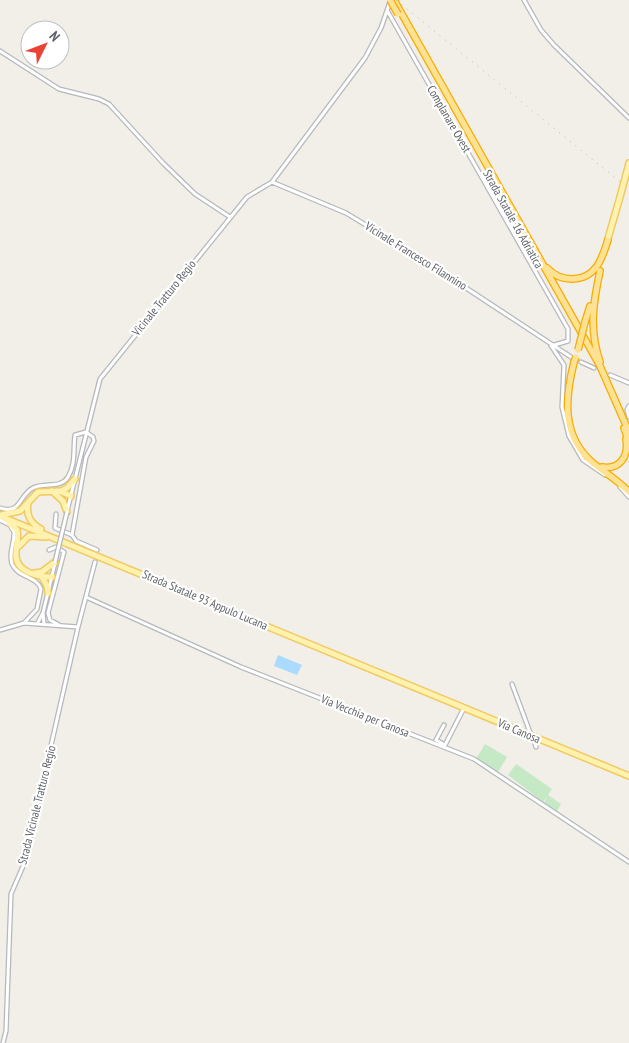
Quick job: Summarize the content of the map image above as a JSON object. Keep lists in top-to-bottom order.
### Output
{
  "streets": {
    "highway": ["Strada Statale 16 Adriatica"],
    "main road": ["Strada Statale 93 Appulo Lucana", "Via Canosa"],
    "street": [
      "Complanare Ovest",
      "Vicinale Francesco Filannino",
      "Vicinale Tratturo Regio",
      "Via Vecchia per Canosa",
      "Strada Vicinale Tratturo Regio"
    ]
  },
  "crossings": [
    ["Complanare Ovest", "Vicinale Francesco Filannino"],
    ["Vicinale Francesco Filannino", "Vicinale Tratturo Regio"],
    ["Strada Statale 93 Appulo Lucana", "Via Canosa"],
    ["Via Vecchia per Canosa", "Strada Vicinale Tratturo Regio"]
  ],
  "north": "top right"
}
